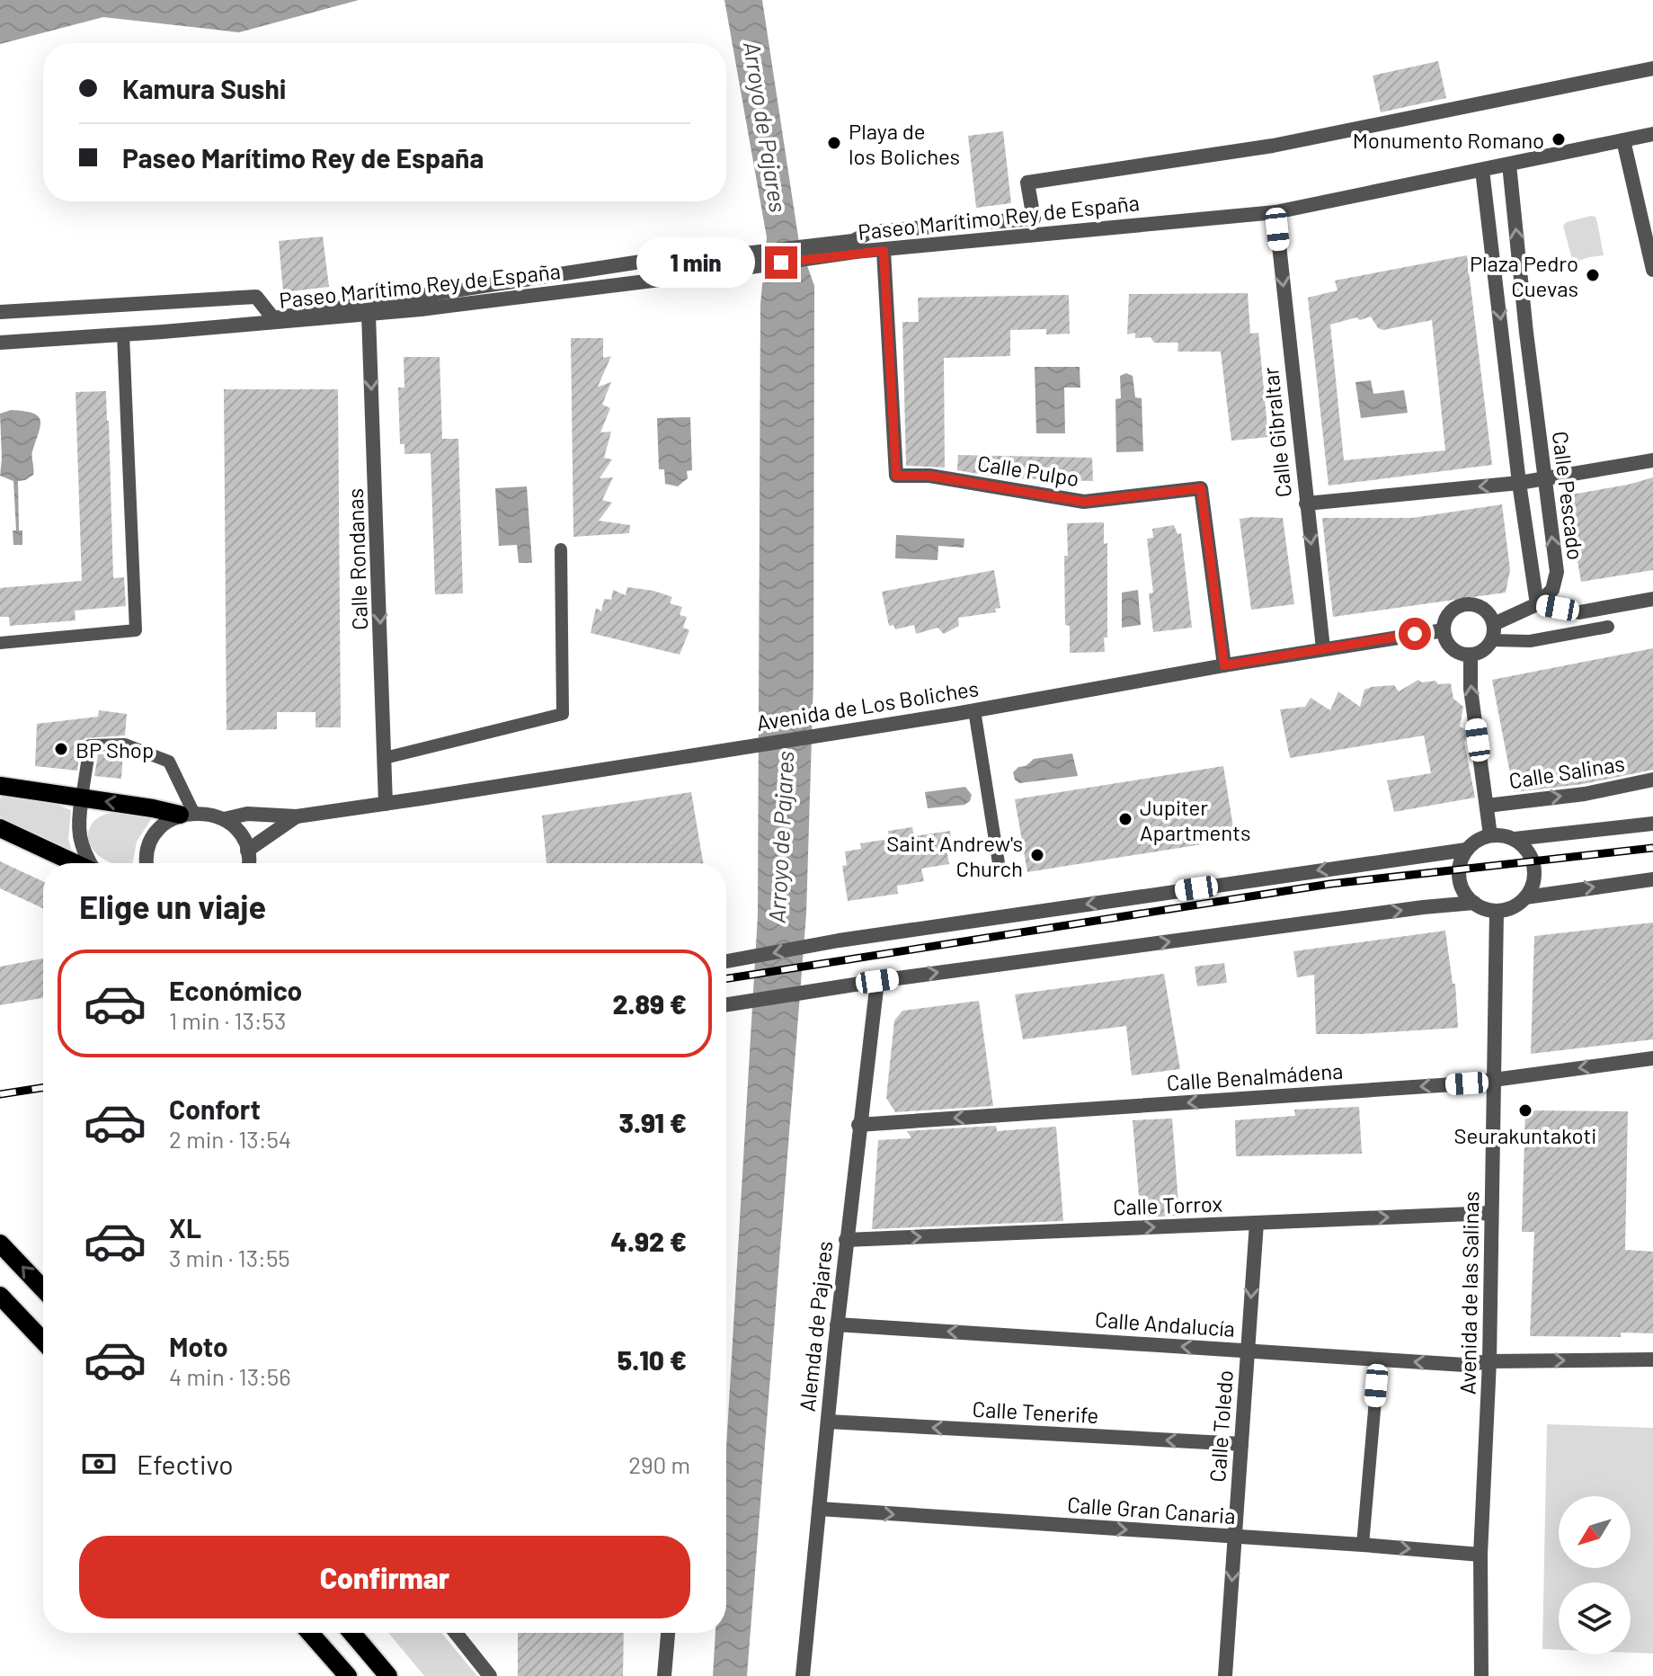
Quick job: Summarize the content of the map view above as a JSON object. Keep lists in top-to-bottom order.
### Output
{
  "streets": {
    "street": [
      "Paseo Marítimo Rey de España",
      "Calle Gibraltar",
      "Calle Pulpo",
      "Calle Pescado",
      "Calle Rondanas",
      "Avenida de Los Boliches",
      "Calle Salinas",
      "Calle Benalmádena",
      "Calle Torrox",
      "Avenida de las Salinas",
      "Calle Andalucía",
      "Alemda de Pajares",
      "Calle Tenerife",
      "Calle Toledo",
      "Calle Gran Canaria"
    ]
  },
  "crossings": [
    ["Paseo Marítimo Rey de España", "Calle Gibraltar"],
    ["Paseo Marítimo Rey de España", "Calle Pulpo"],
    ["Paseo Marítimo Rey de España", "Calle Pescado"],
    ["Paseo Marítimo Rey de España", "Calle Rondanas"],
    ["Calle Gibraltar", "Avenida de Los Boliches"],
    ["Calle Pulpo", "Avenida de Los Boliches"],
    ["Calle Rondanas", "Avenida de Los Boliches"],
    ["Calle Benalmádena", "Avenida de las Salinas"],
    ["Calle Benalmádena", "Alemda de Pajares"],
    ["Calle Torrox", "Avenida de las Salinas"],
    ["Calle Torrox", "Alemda de Pajares"],
    ["Calle Torrox", "Calle Toledo"],
    ["Avenida de las Salinas", "Calle Andalucía"],
    ["Avenida de las Salinas", "Calle Gran Canaria"],
    ["Calle Andalucía", "Alemda de Pajares"],
    ["Calle Andalucía", "Calle Toledo"],
    ["Alemda de Pajares", "Calle Tenerife"],
    ["Alemda de Pajares", "Calle Gran Canaria"],
    ["Calle Tenerife", "Calle Toledo"],
    ["Calle Toledo", "Calle Gran Canaria"]
  ],
  "one_way": [
    "Calle Gibraltar",
    "Calle Rondanas",
    "Calle Benalmádena",
    "Calle Torrox",
    "Calle Tenerife",
    "Calle Toledo",
    "Calle Gran Canaria"
  ],
  "water": ["Arroyo de Pajares"],
  "places": [
    "Monumento Romano",
    "Playa de los Boliches",
    "Plaza Pedro Cuevas",
    "BP Shop",
    "Jupiter Apartments",
    "Saint Andrew's Church",
    "Seurakuntakoti"
  ],
  "north": "bottom left",
  "page": {
    "banner": ["Kamura Sushi", "Paseo Marítimo Rey de España"],
    "bubble": "1 min",
    "heading": "Elige un viaje",
    "list": [
      {
        "name": "Económico",
        "note": "1 min · 13:53",
        "value": "2.89 €"
      },
      {
        "name": "Confort",
        "note": "2 min · 13:54",
        "value": "3.91 €"
      },
      {
        "name": "XL",
        "note": "3 min · 13:55",
        "value": "4.92 €"
      },
      {
        "name": "Moto",
        "note": "4 min · 13:56",
        "value": "5.10 €"
      }
    ],
    "pay": ["Efectivo", "290 m"],
    "buttons": "Confirmar"
  }
}
